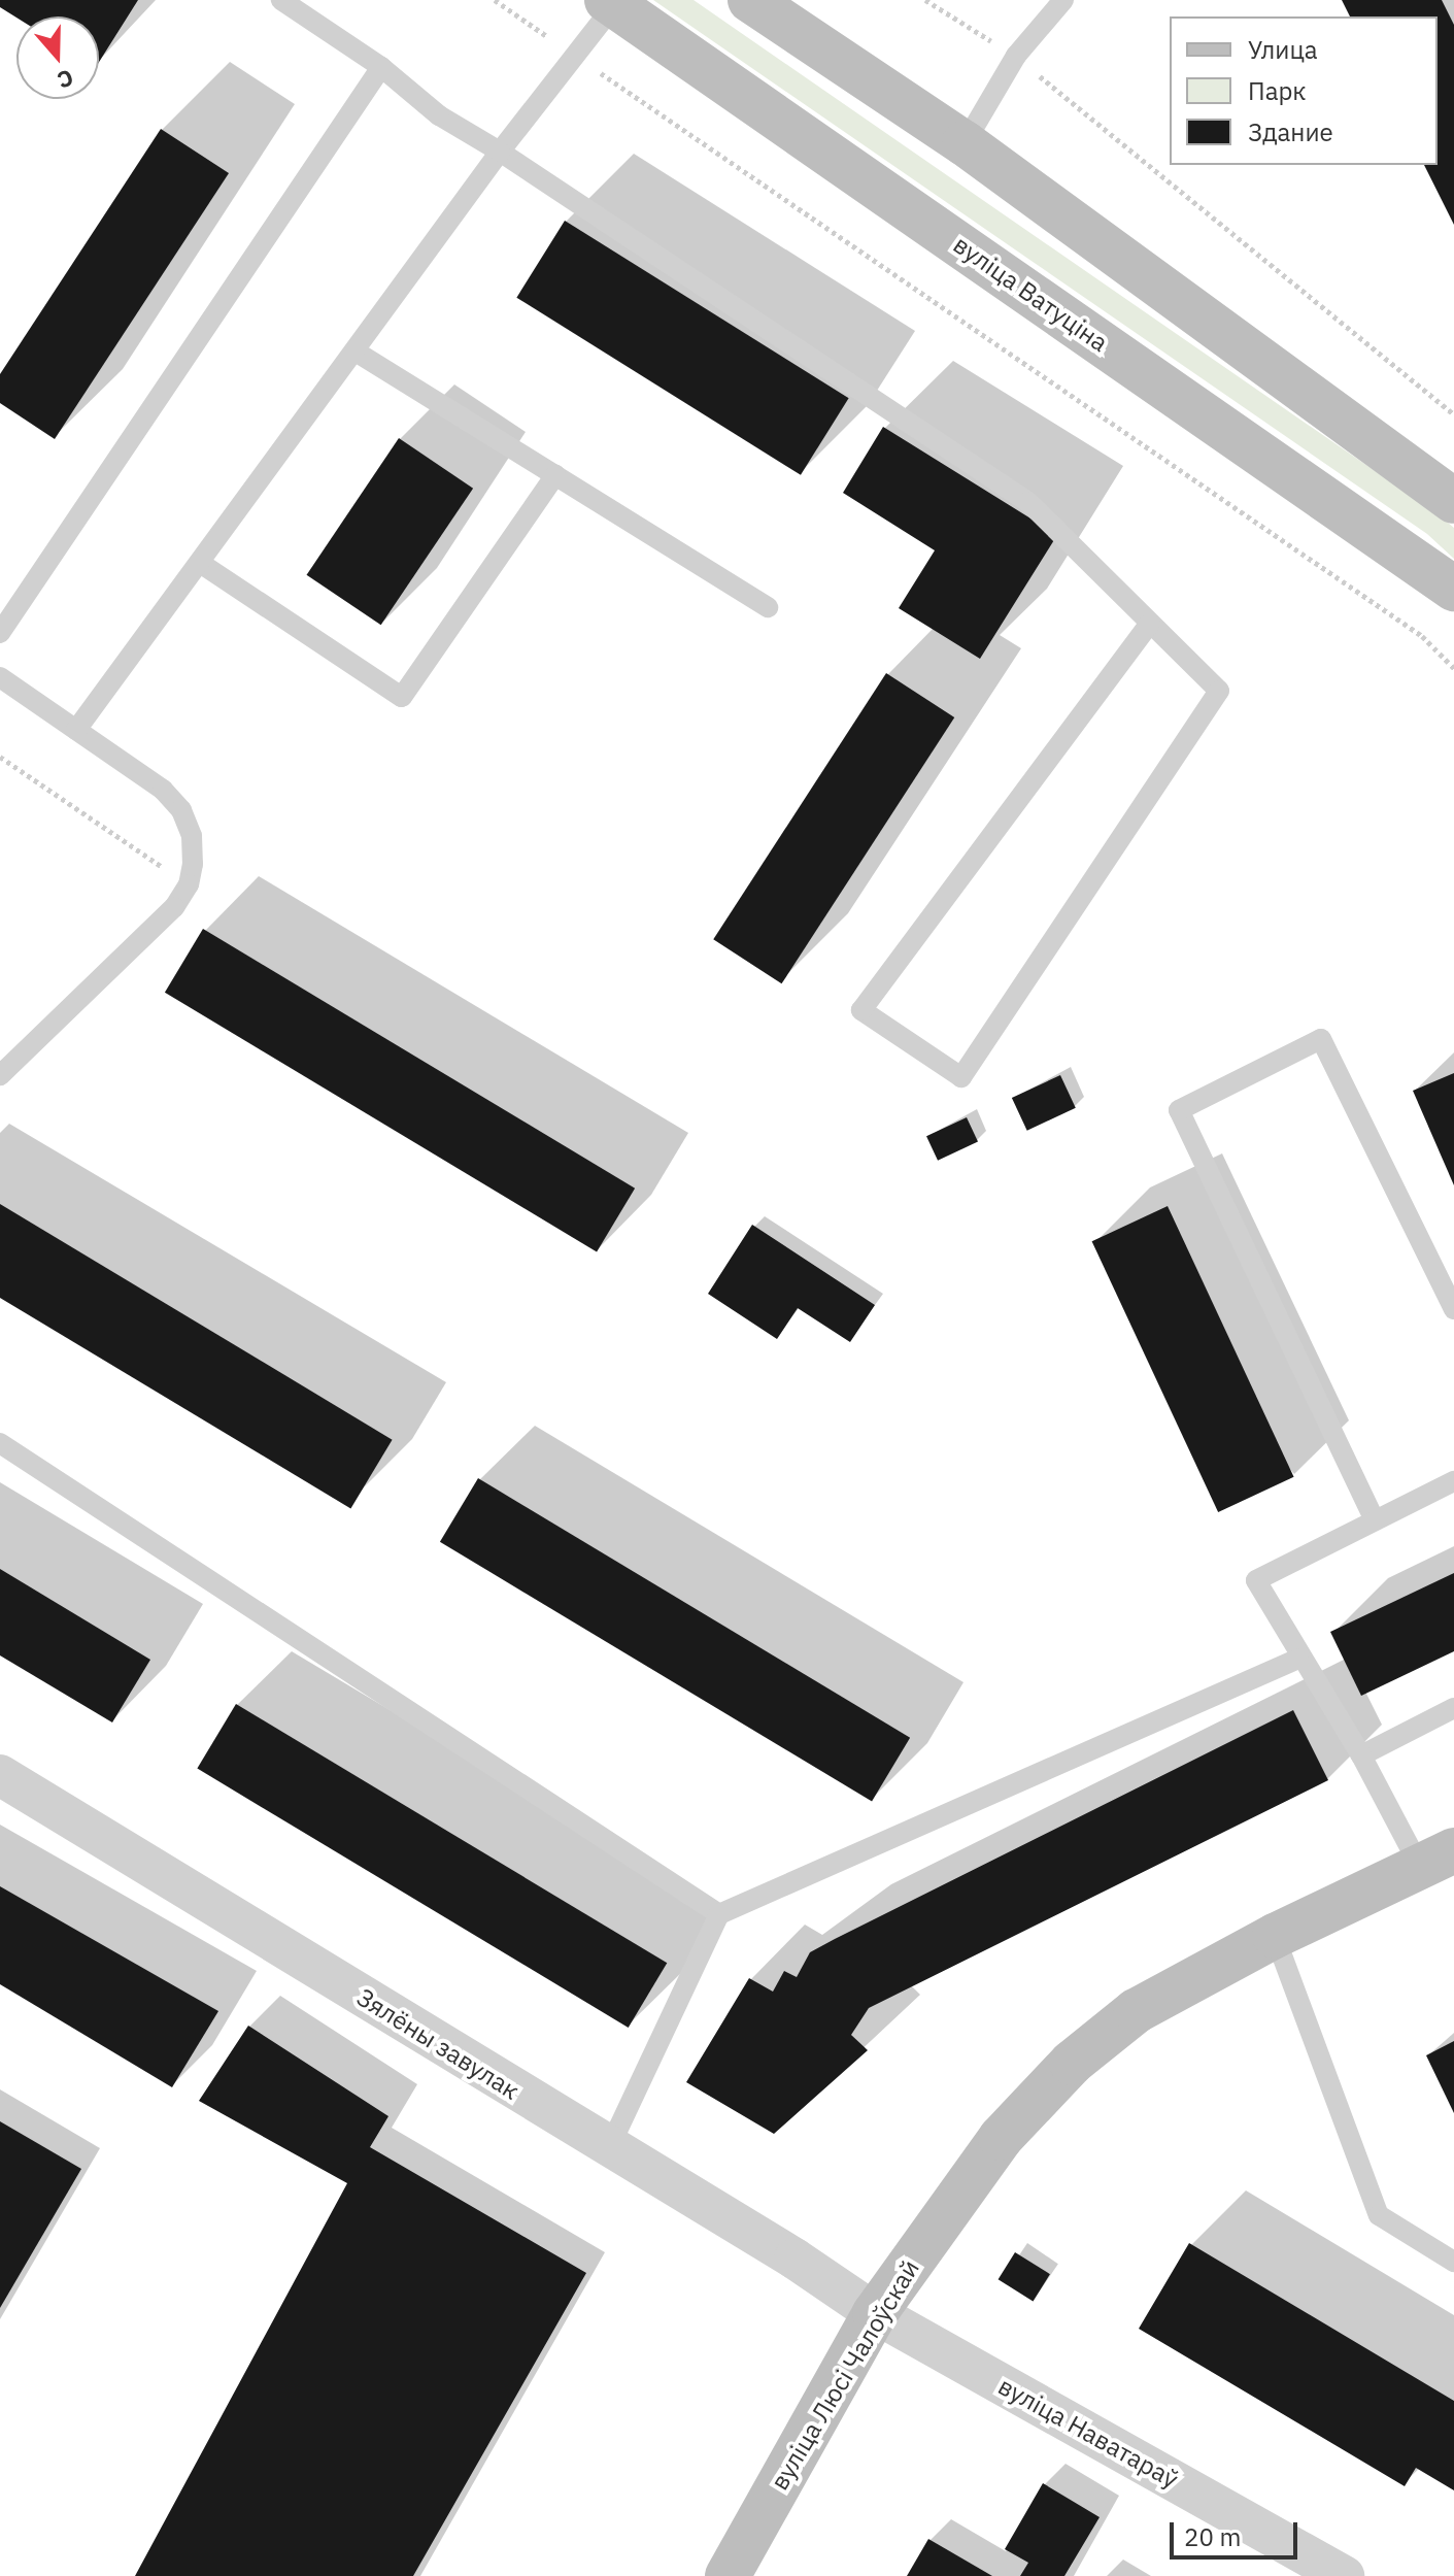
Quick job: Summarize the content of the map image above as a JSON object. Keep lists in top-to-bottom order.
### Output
{
  "streets": {
    "street": [
      "вуліца Ватуціна",
      "Зялёны завулак",
      "вуліца Люсі Чалоўскай",
      "вуліца Наватараў"
    ]
  },
  "crossings": [
    ["Зялёны завулак", "вуліца Люсі Чалоўскай"],
    ["Зялёны завулак", "вуліца Наватараў"],
    ["вуліца Люсі Чалоўскай", "вуліца Наватараў"]
  ],
  "legend": ["Улица", "Парк", "Здание"],
  "scale_bar": "20 m",
  "north": "bottom"
}
